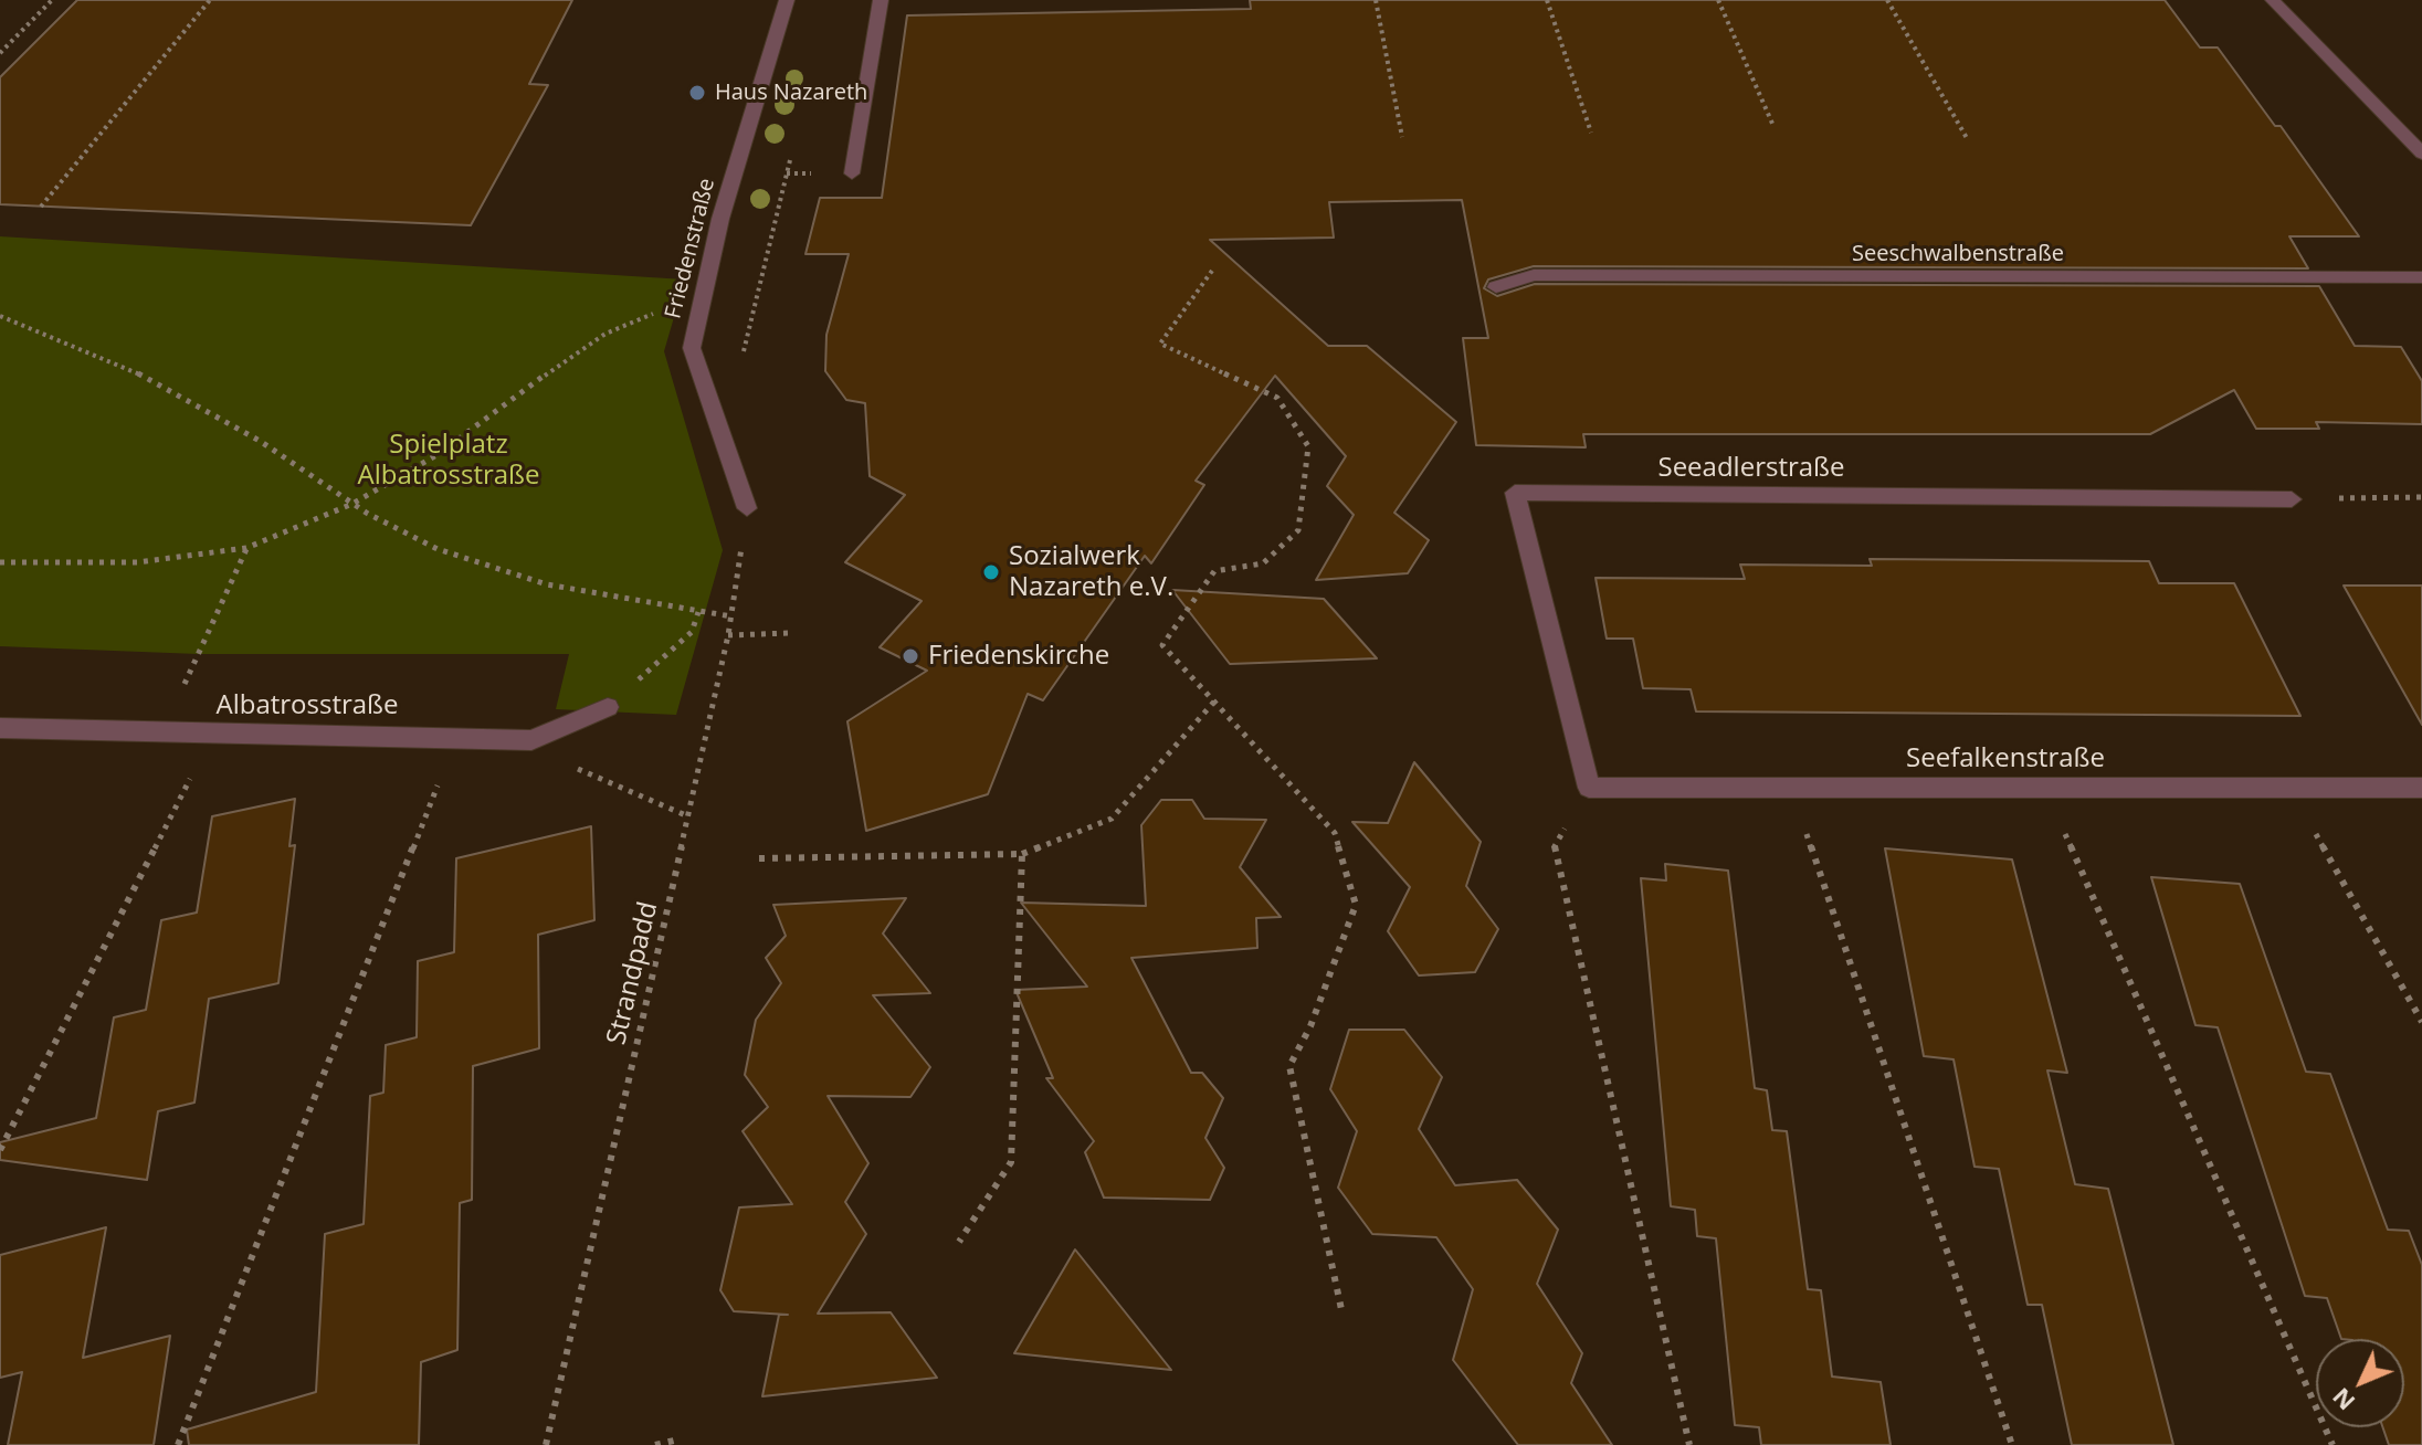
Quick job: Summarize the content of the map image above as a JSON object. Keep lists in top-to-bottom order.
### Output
{
  "streets": {
    "street": [
      "Friedenstraße",
      "Seeschwalbenstraße",
      "Seeadlerstraße",
      "Albatrosstraße",
      "Seefalkenstraße"
    ],
    "path": ["Strandpadd"]
  },
  "crossings": [
    ["Friedenstraße", "Strandpadd"],
    ["Seeadlerstraße", "Seefalkenstraße"]
  ],
  "parks": ["Spielplatz Albatrosstraße"],
  "places": ["Haus Nazareth", "Sozialwerk Nazareth e.V.", "Friedenskirche"],
  "north": "bottom left"
}
